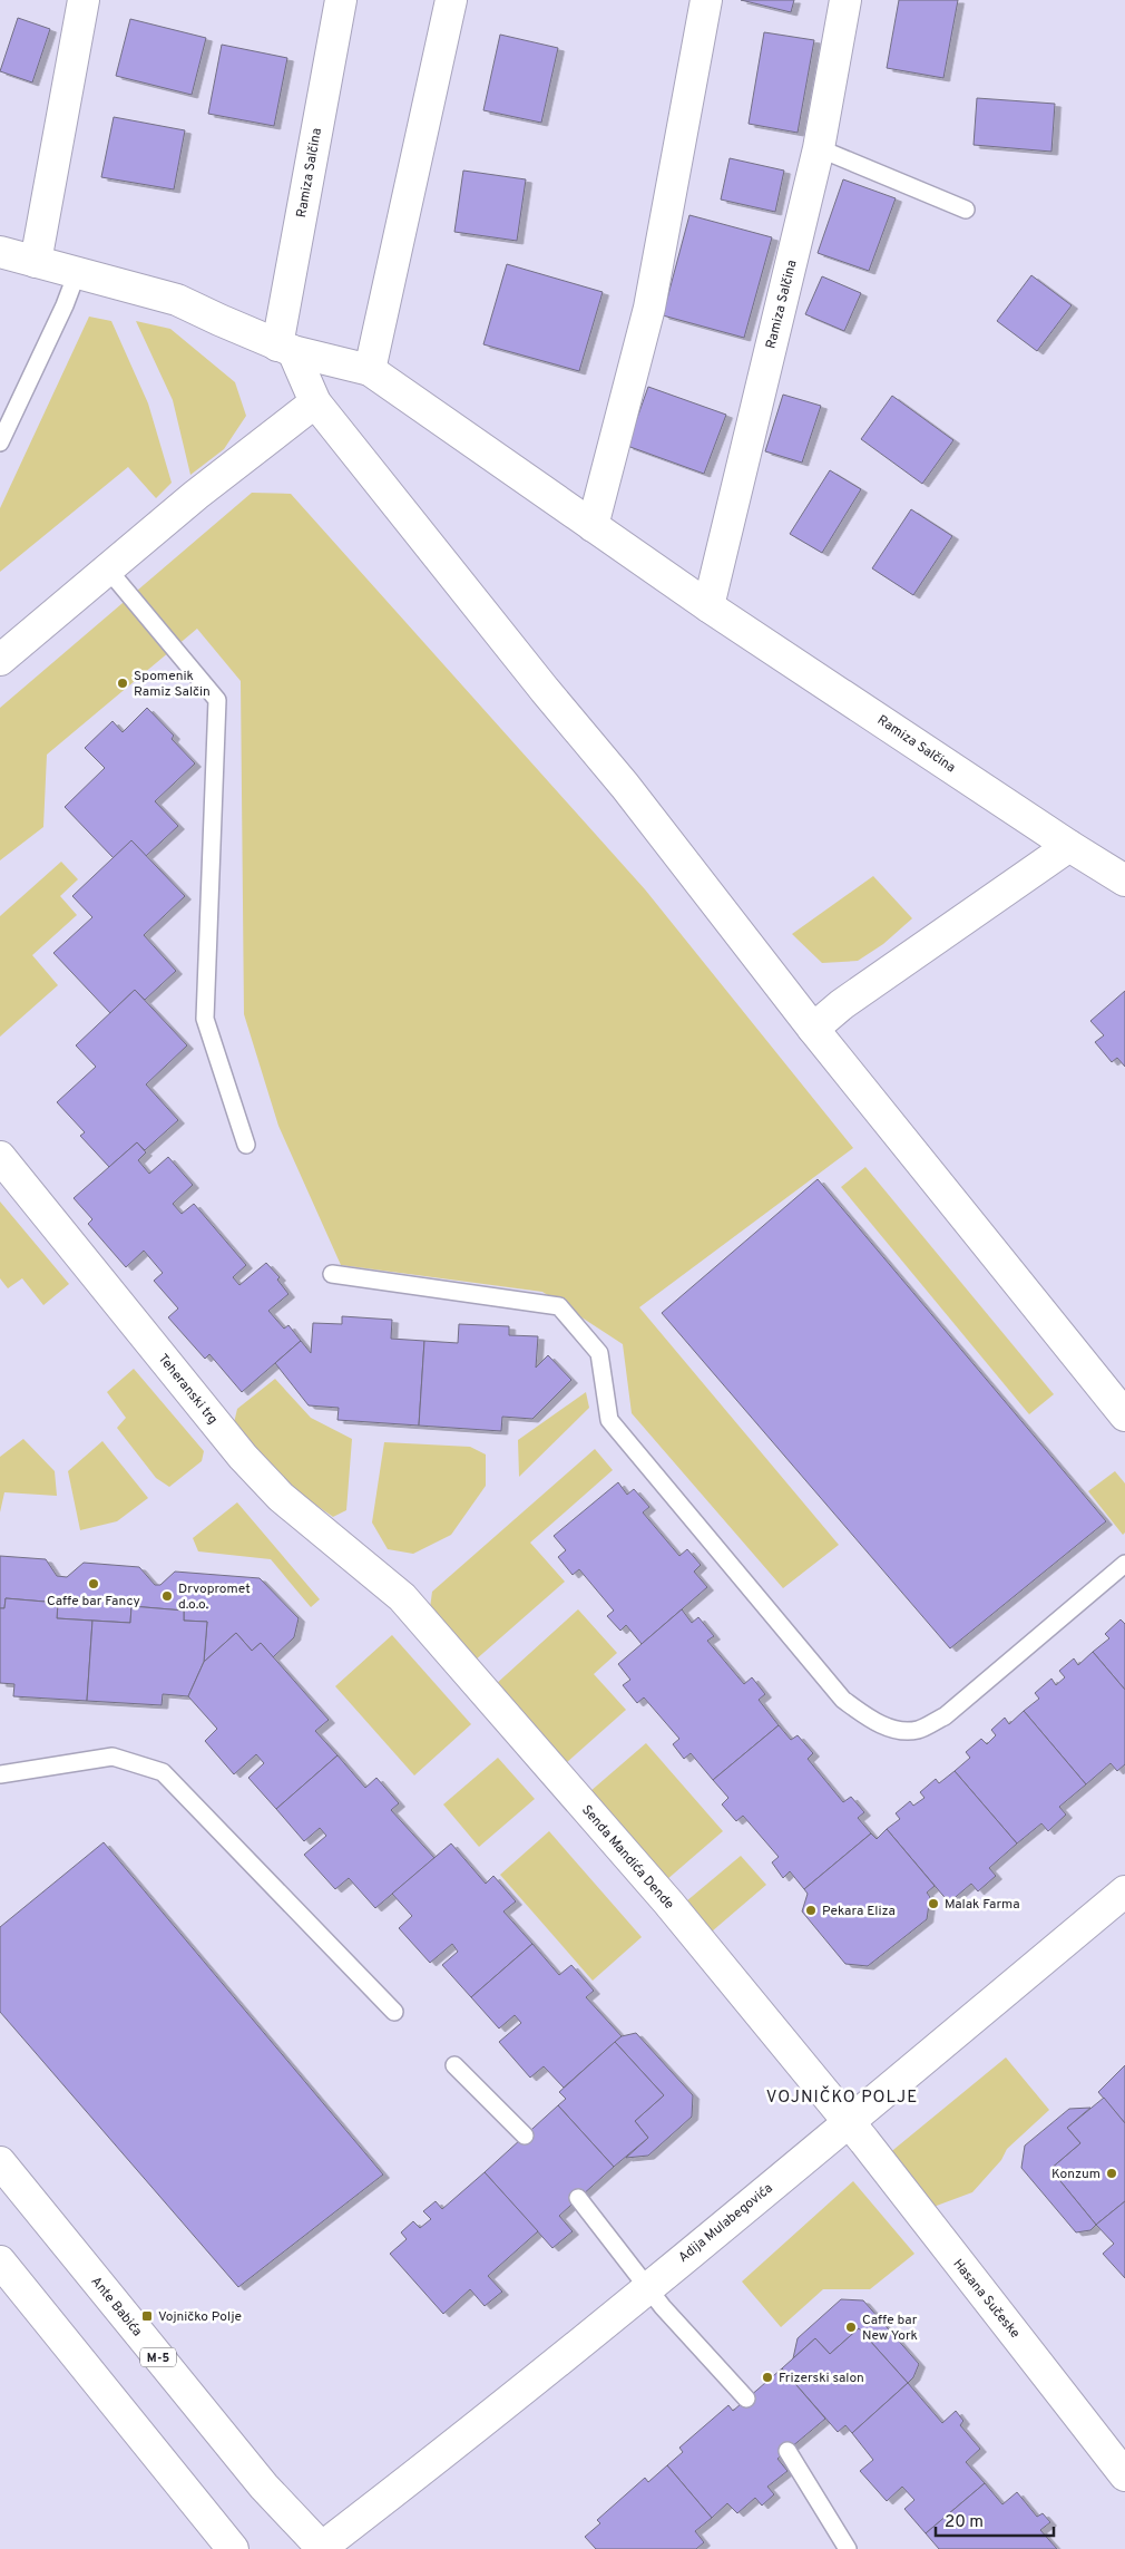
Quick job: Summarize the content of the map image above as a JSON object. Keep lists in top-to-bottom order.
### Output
{
  "streets": {
    "street": [
      "Ramiza Salčina",
      "Teheranski trg",
      "Senda Mandića Dende",
      "Adija Mulabegovića",
      "Hasana Sučeske",
      "Ante Babića",
      "M-5"
    ]
  },
  "crossings": [
    ["Teheranski trg", "Senda Mandića Dende"],
    ["Senda Mandića Dende", "Adija Mulabegovića"],
    ["Senda Mandića Dende", "Hasana Sučeske"],
    ["Adija Mulabegovića", "Hasana Sučeske"],
    ["Adija Mulabegovića", "Ante Babića"]
  ],
  "districts": ["VOJNIČKO POLJE"],
  "places": {
    "other": [
      "Spomenik Ramiz Salčin",
      "Caffe bar Fancy",
      "Drvopromet d.o.o.",
      "Malak Farma",
      "Pekara Eliza",
      "Konzum",
      "Caffe bar New York",
      "Frizerski salon"
    ],
    "transit": ["Vojničko Polje"]
  },
  "scale_bar": "20 m"
}
